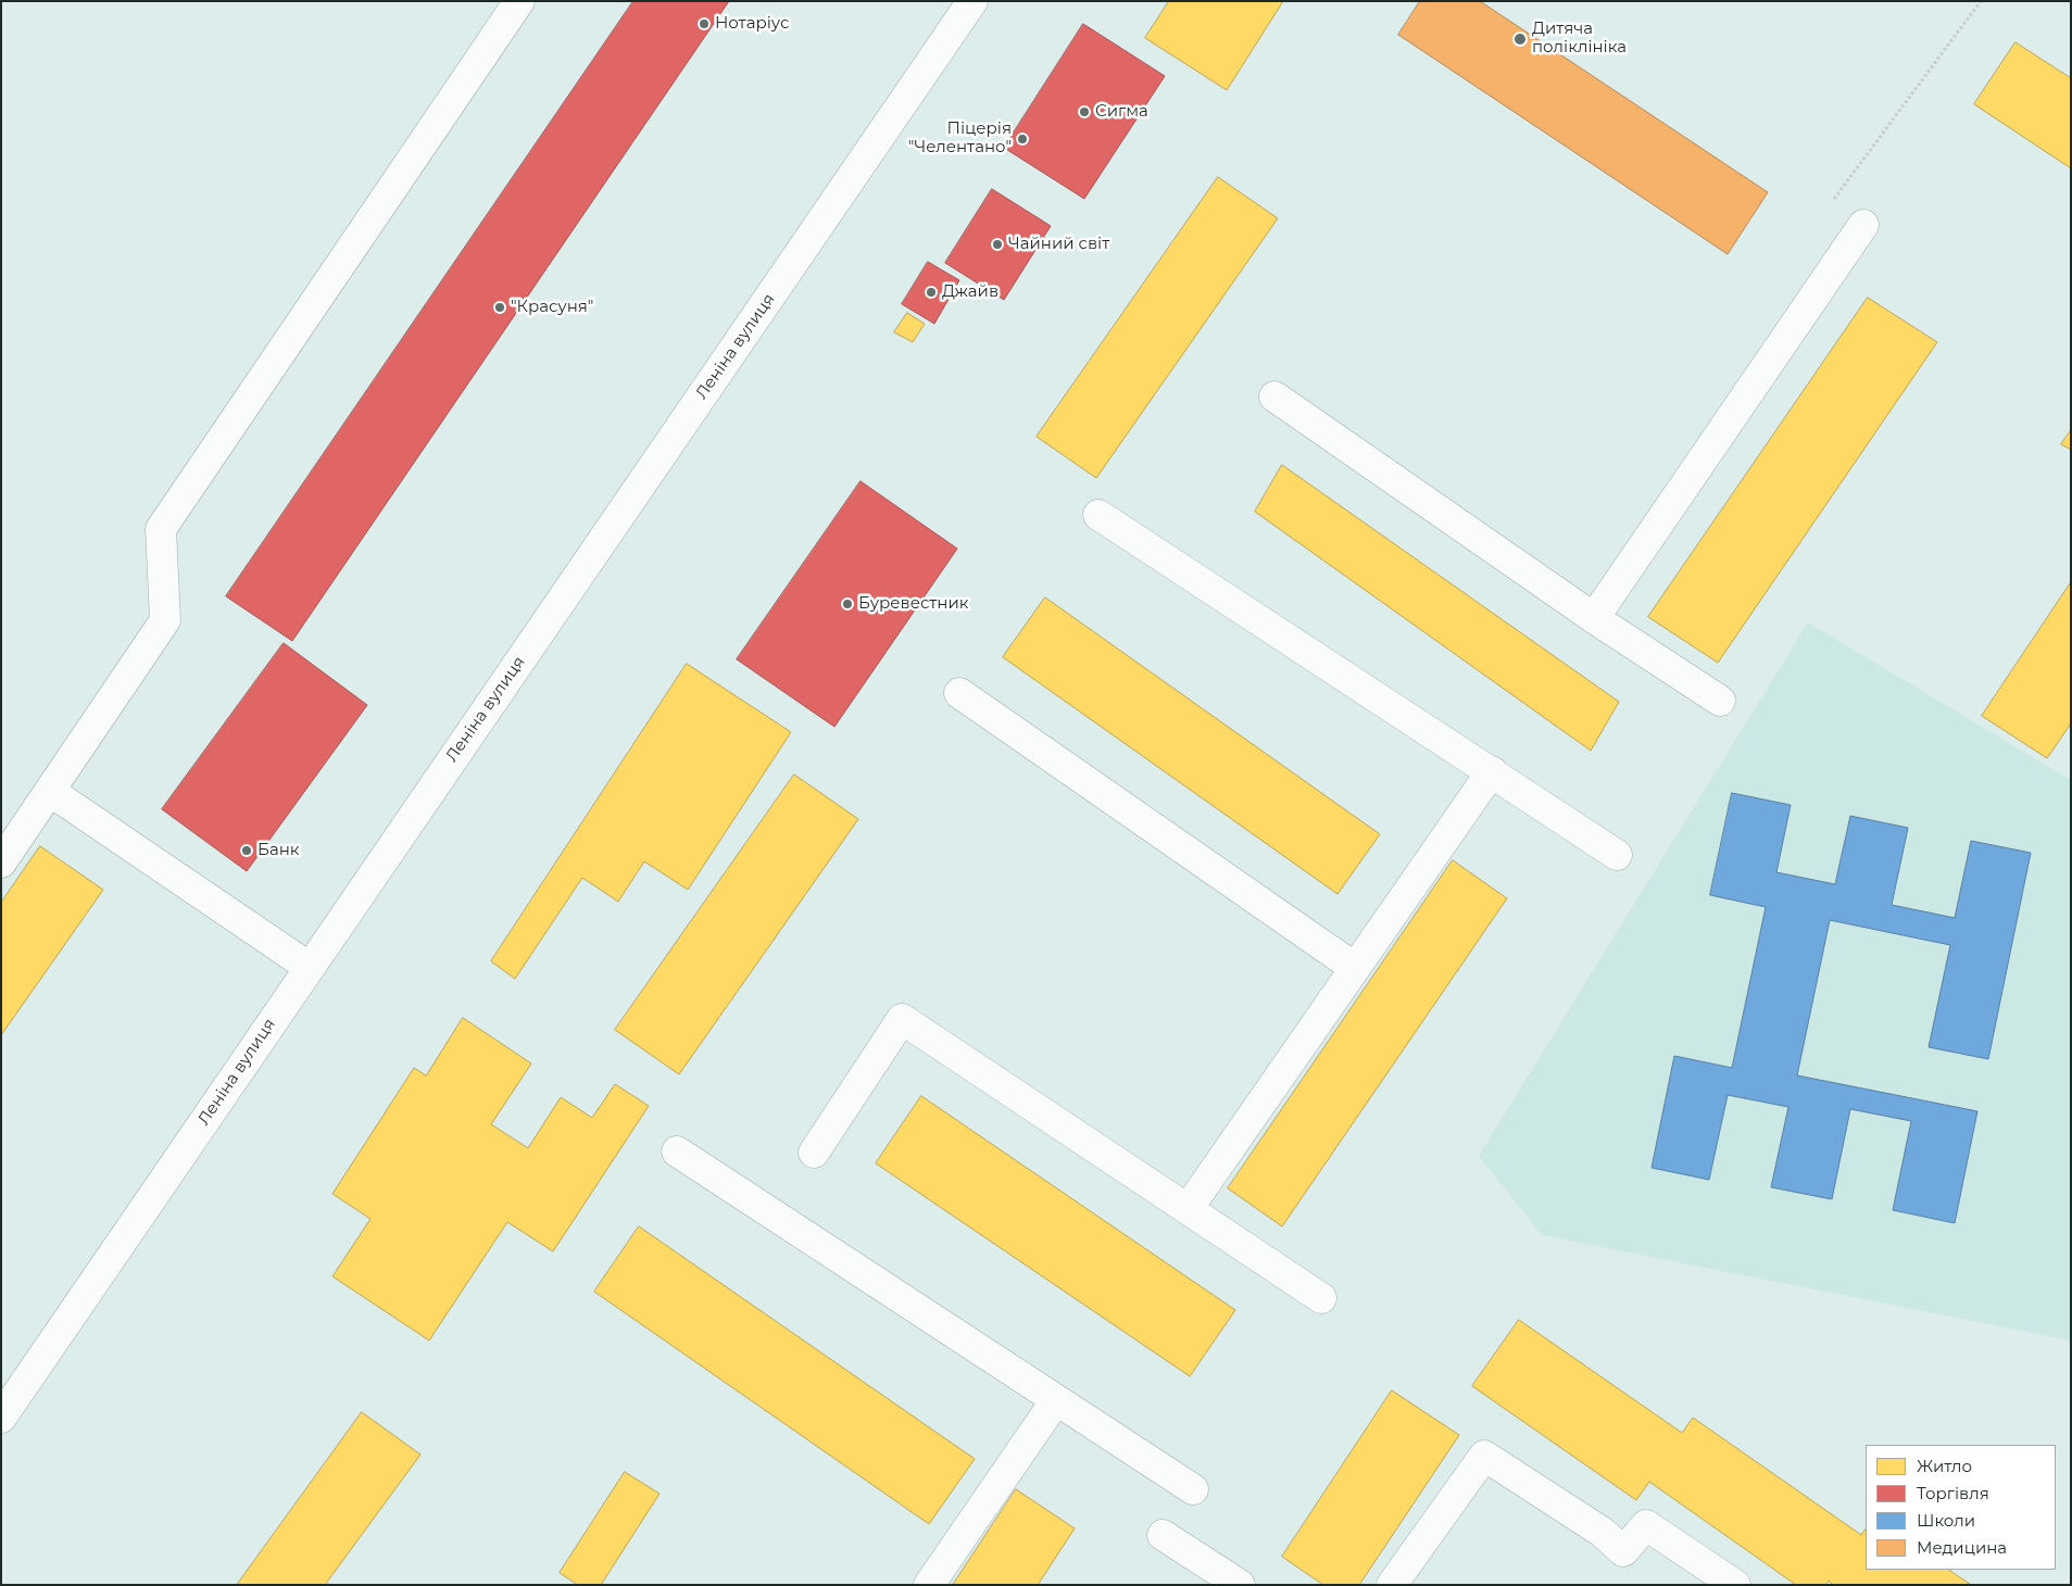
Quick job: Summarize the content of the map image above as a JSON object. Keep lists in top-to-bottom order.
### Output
{
  "streets": {
    "street": ["Леніна вулиця"]
  },
  "places": [
    "Нотаріус",
    "Дитяча поліклініка",
    "Сигма",
    "Піцерія \"Челентано\"",
    "Чайний світ",
    "Джайв",
    "\"Красуня\"",
    "Буревестник",
    "Банк"
  ],
  "legend": [
    "Житло",
    "Торгівля",
    "Школи",
    "Медицина"
  ]
}
